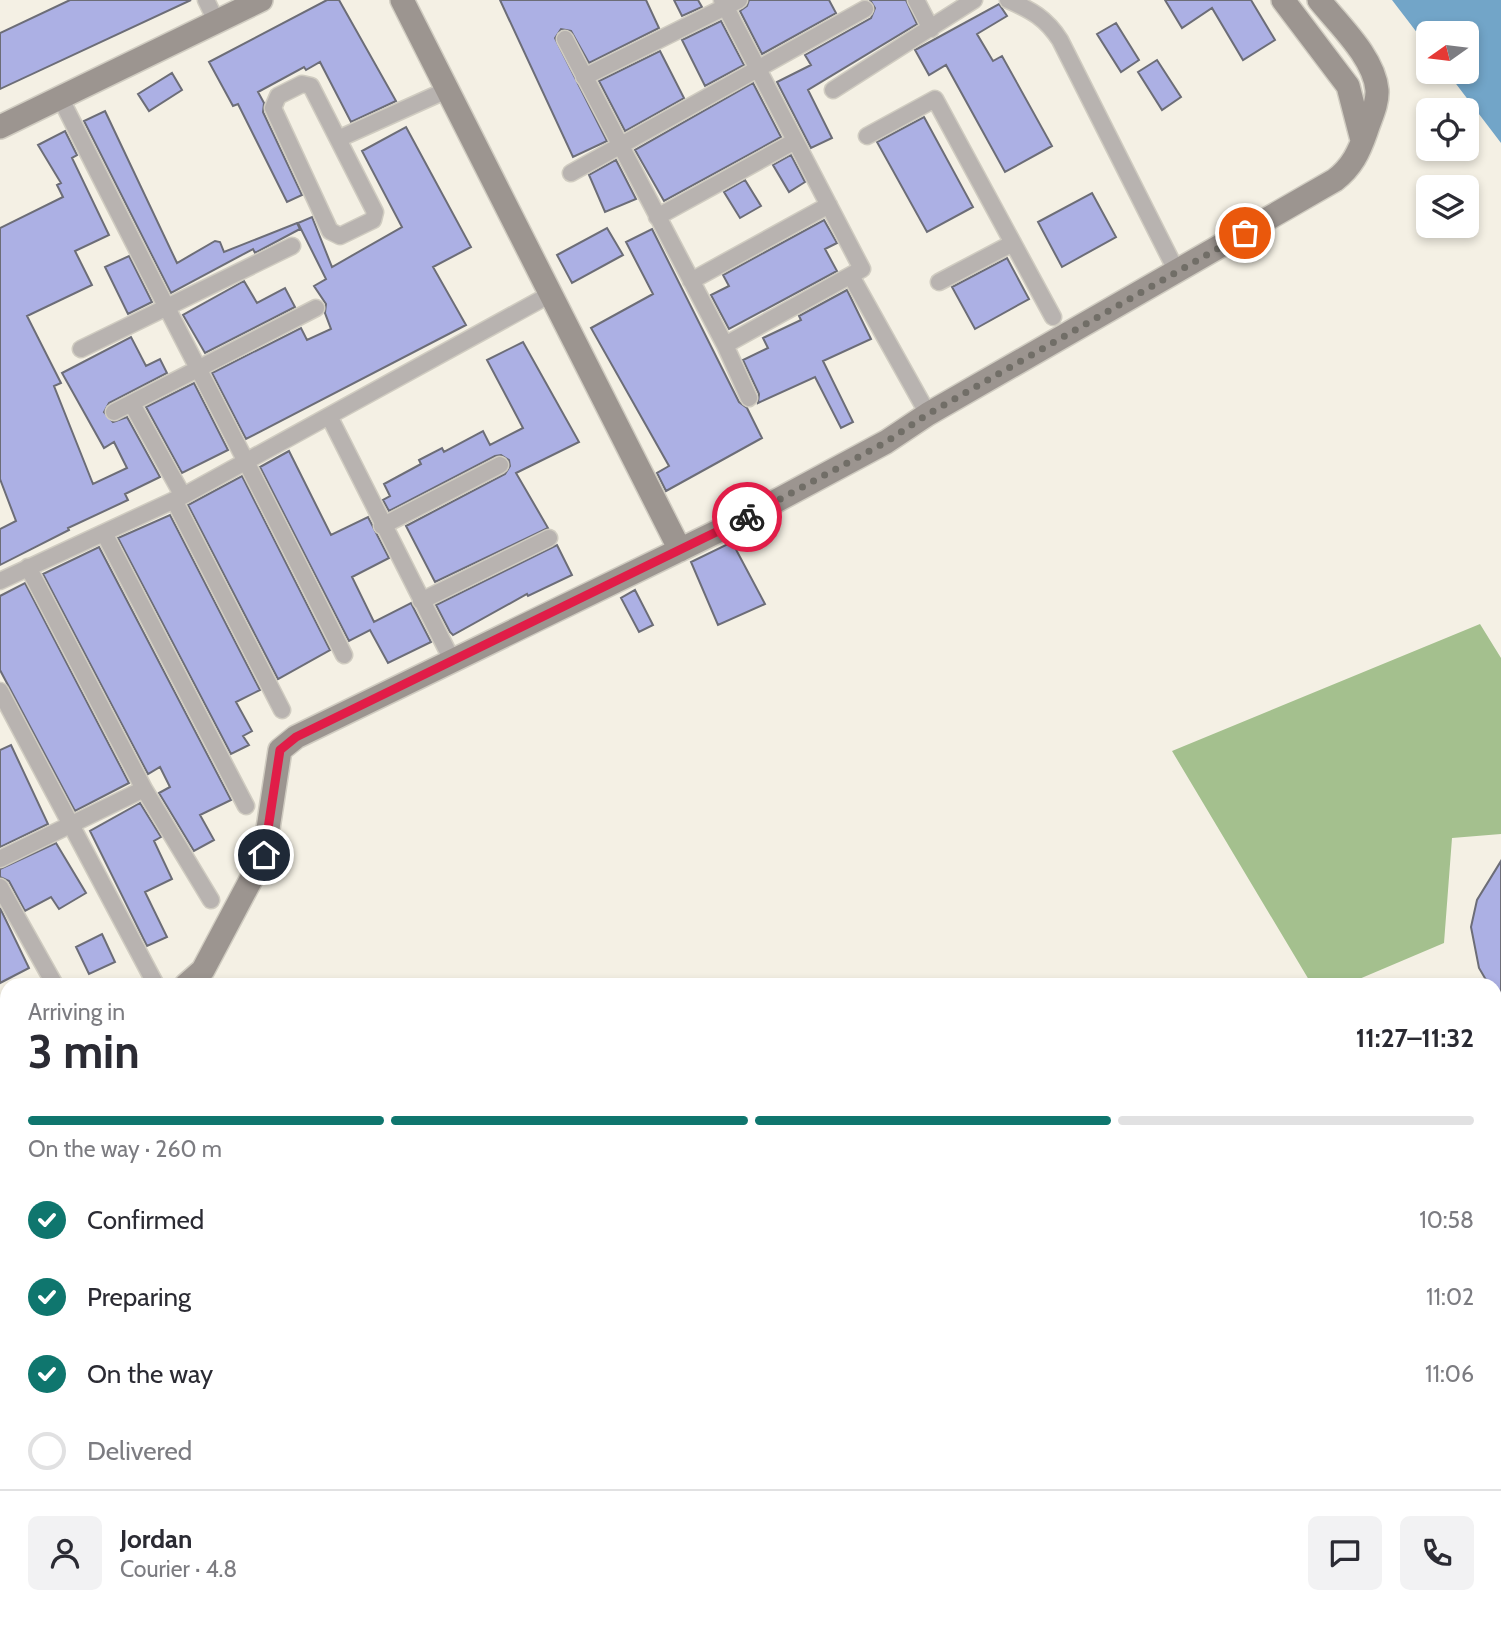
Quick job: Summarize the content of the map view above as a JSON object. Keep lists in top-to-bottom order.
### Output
{
  "north": "left",
  "page": {
    "heading": ["3 min", "Arriving in", "11:27–11:32"],
    "panel": ["Jordan", "Courier · 4.8"],
    "bar": "On the way · 260 m",
    "list": [
      ["Confirmed", "10:58"],
      ["Preparing", "11:02"],
      ["On the way", "11:06"],
      "Delivered"
    ]
  }
}
